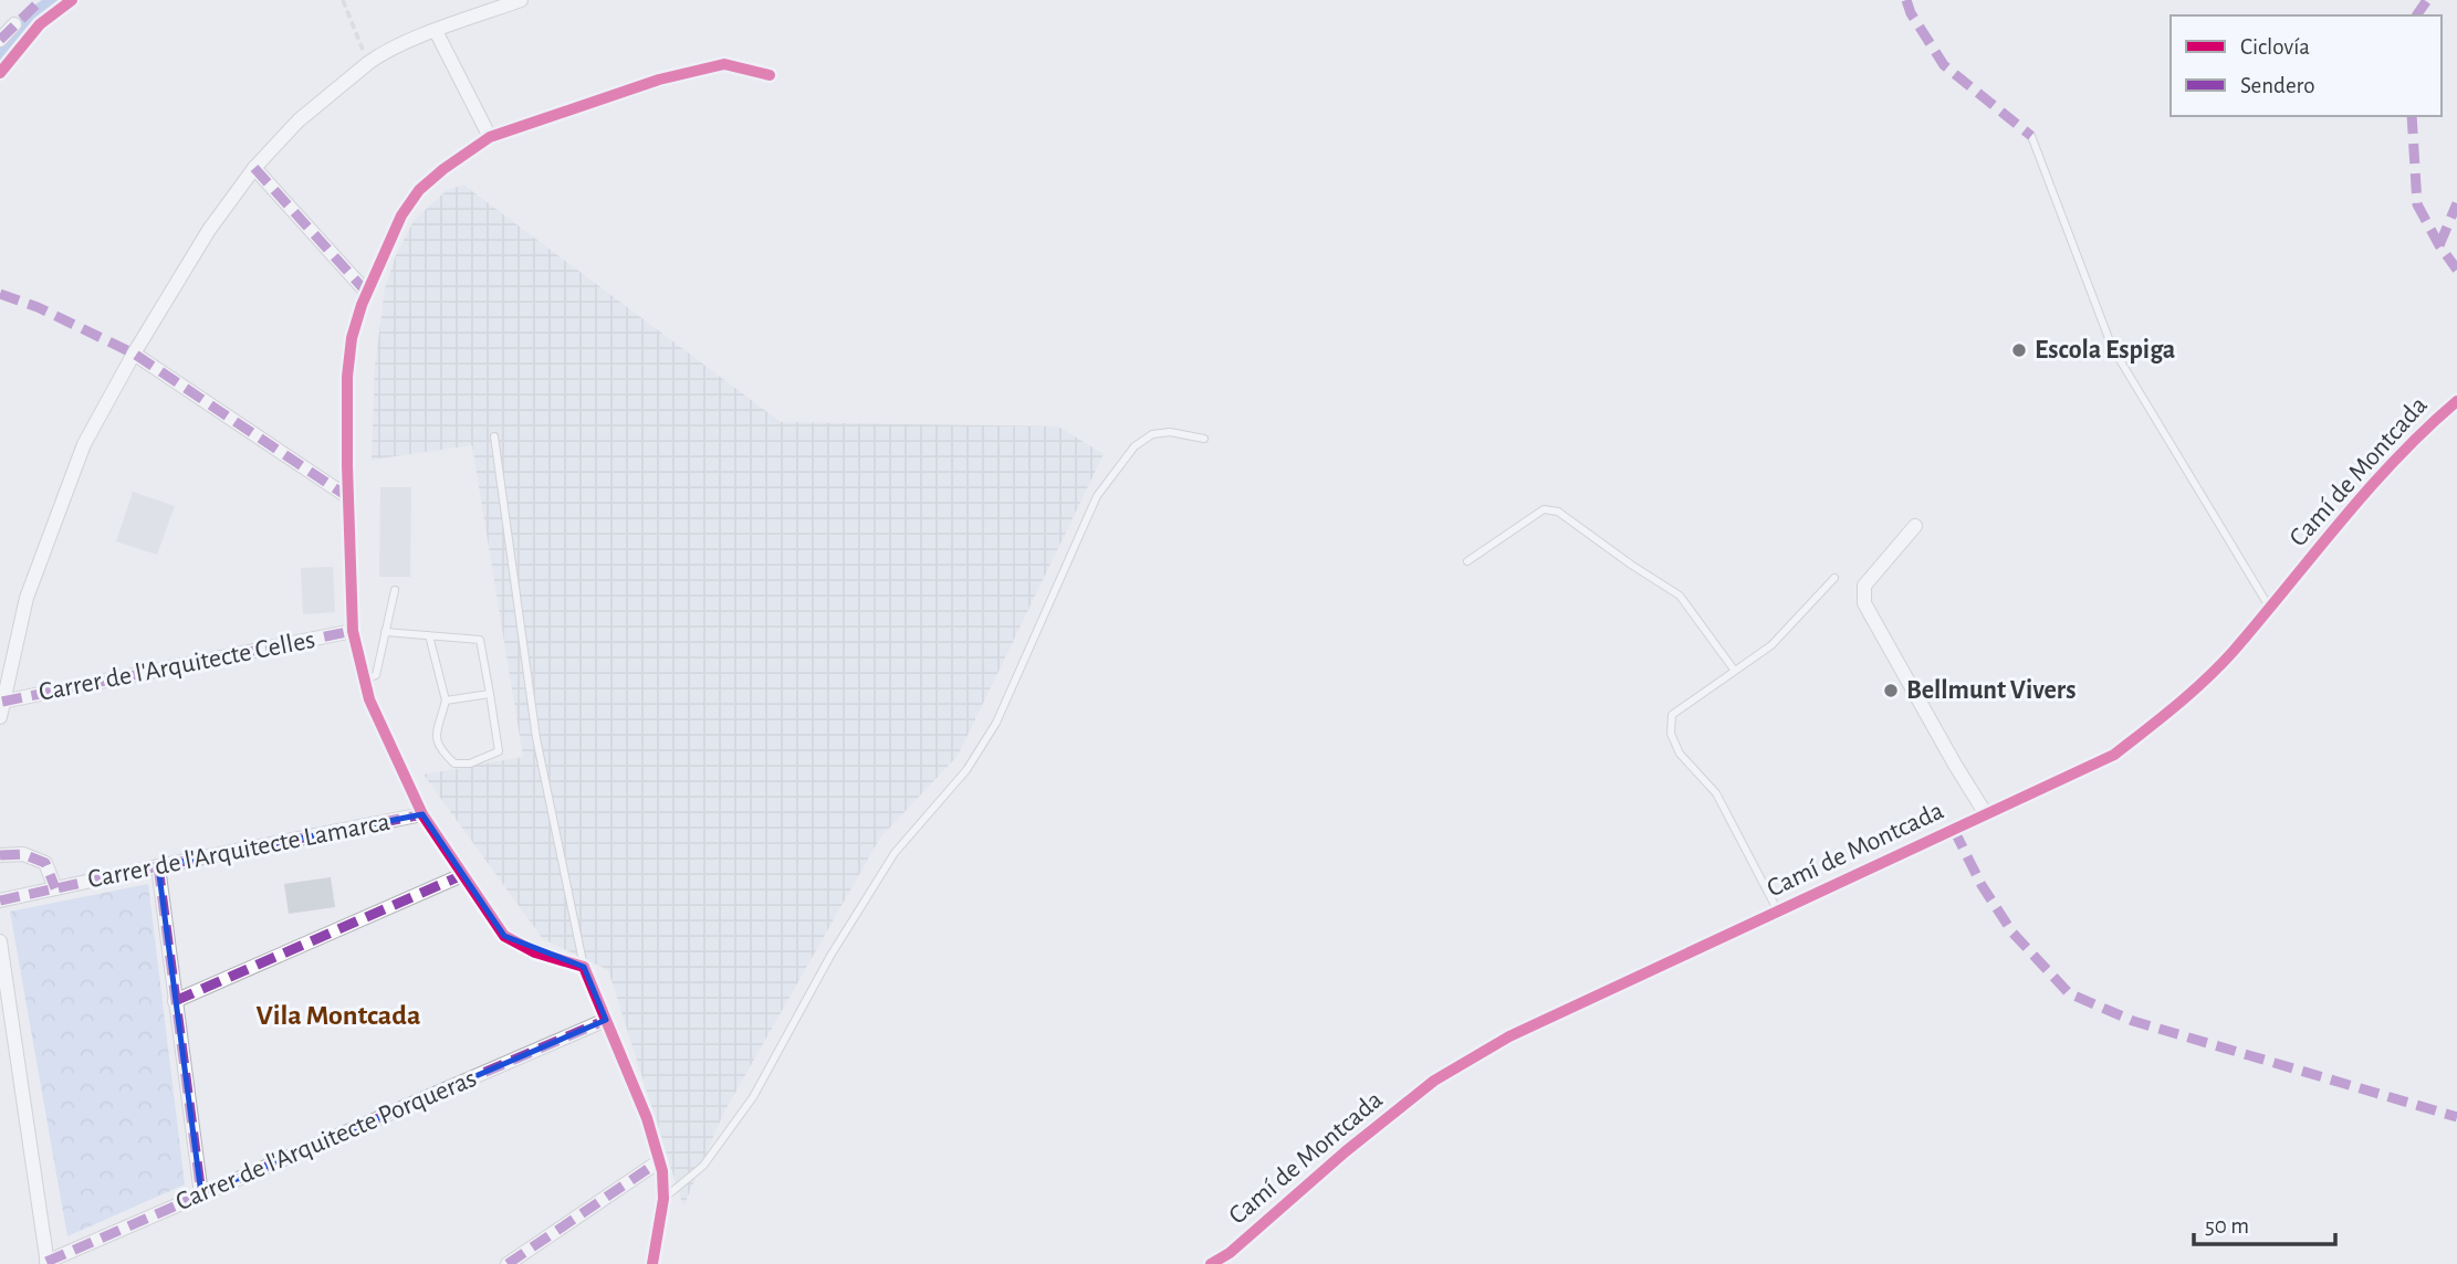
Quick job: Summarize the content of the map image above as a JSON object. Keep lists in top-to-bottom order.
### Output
{
  "streets": {
    "street": [
      "Camí de Montcada",
      "Carrer de l'Arquitecte Celles",
      "Carrer de l'Arquitecte Lamarca",
      "Carrer de l'Arquitecte Porqueras"
    ]
  },
  "districts": ["Vila Montcada"],
  "places": ["Escola Espiga", "Bellmunt Vivers"],
  "legend": ["Ciclovía", "Sendero"],
  "scale_bar": "50 m"
}
